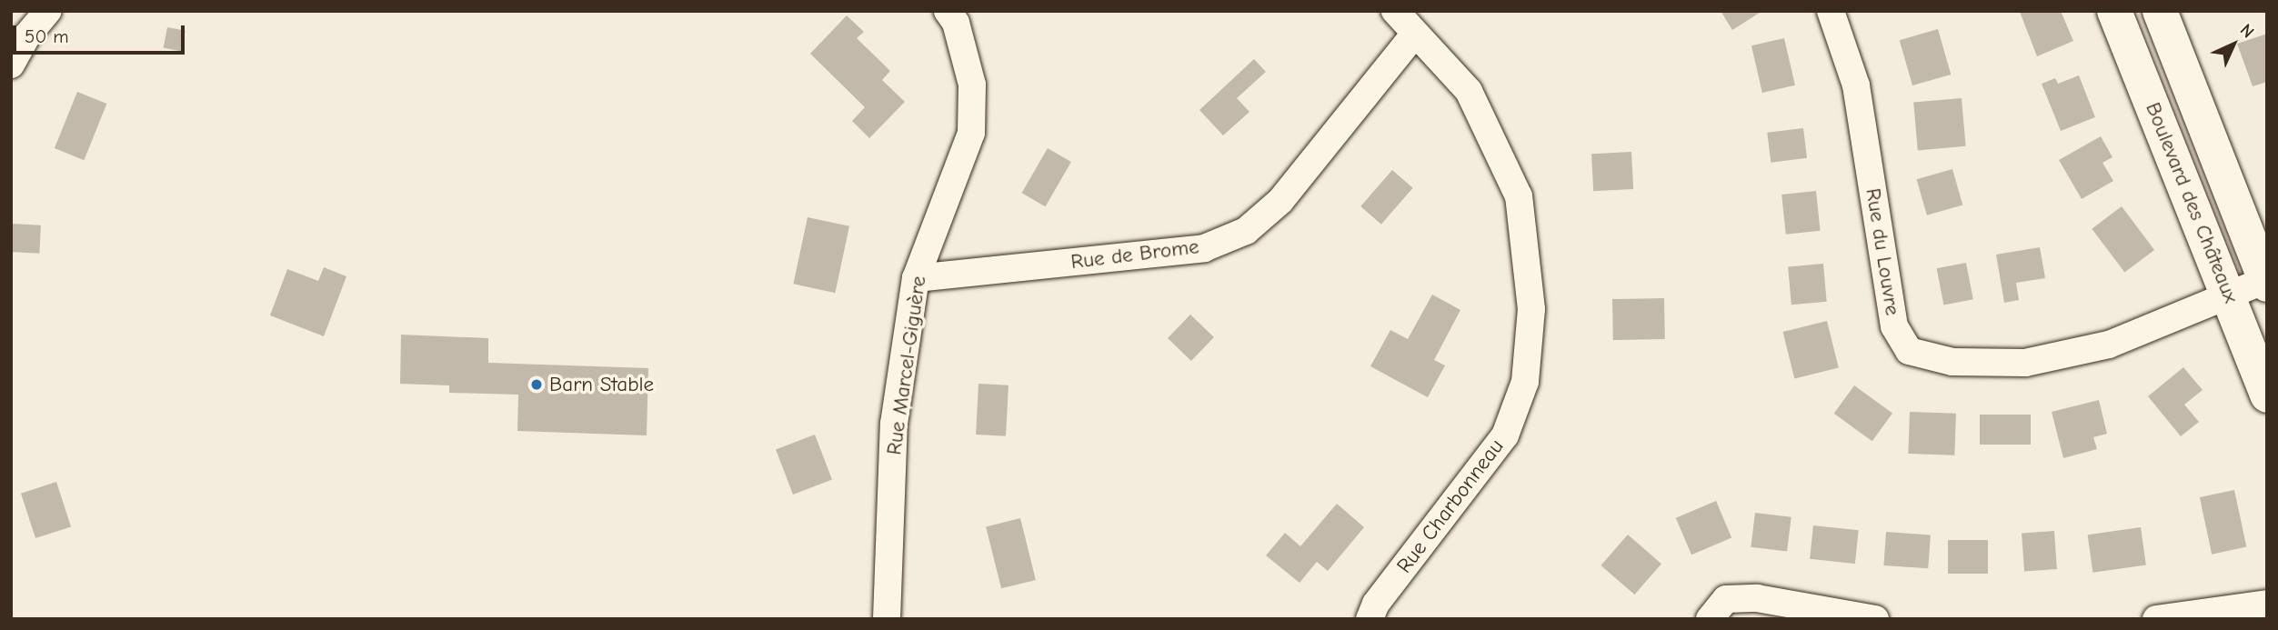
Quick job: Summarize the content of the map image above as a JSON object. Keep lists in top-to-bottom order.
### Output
{
  "streets": {
    "street": [
      "Boulevard des Châteaux",
      "Rue du Louvre",
      "Rue de Brome",
      "Rue Marcel-Giguère",
      "Rue Charbonneau"
    ]
  },
  "crossings": [
    ["Boulevard des Châteaux", "Rue du Louvre"],
    ["Rue de Brome", "Rue Marcel-Giguère"],
    ["Rue de Brome", "Rue Charbonneau"]
  ],
  "places": ["Barn Stable"],
  "scale_bar": "50 m",
  "north": "top right"
}
